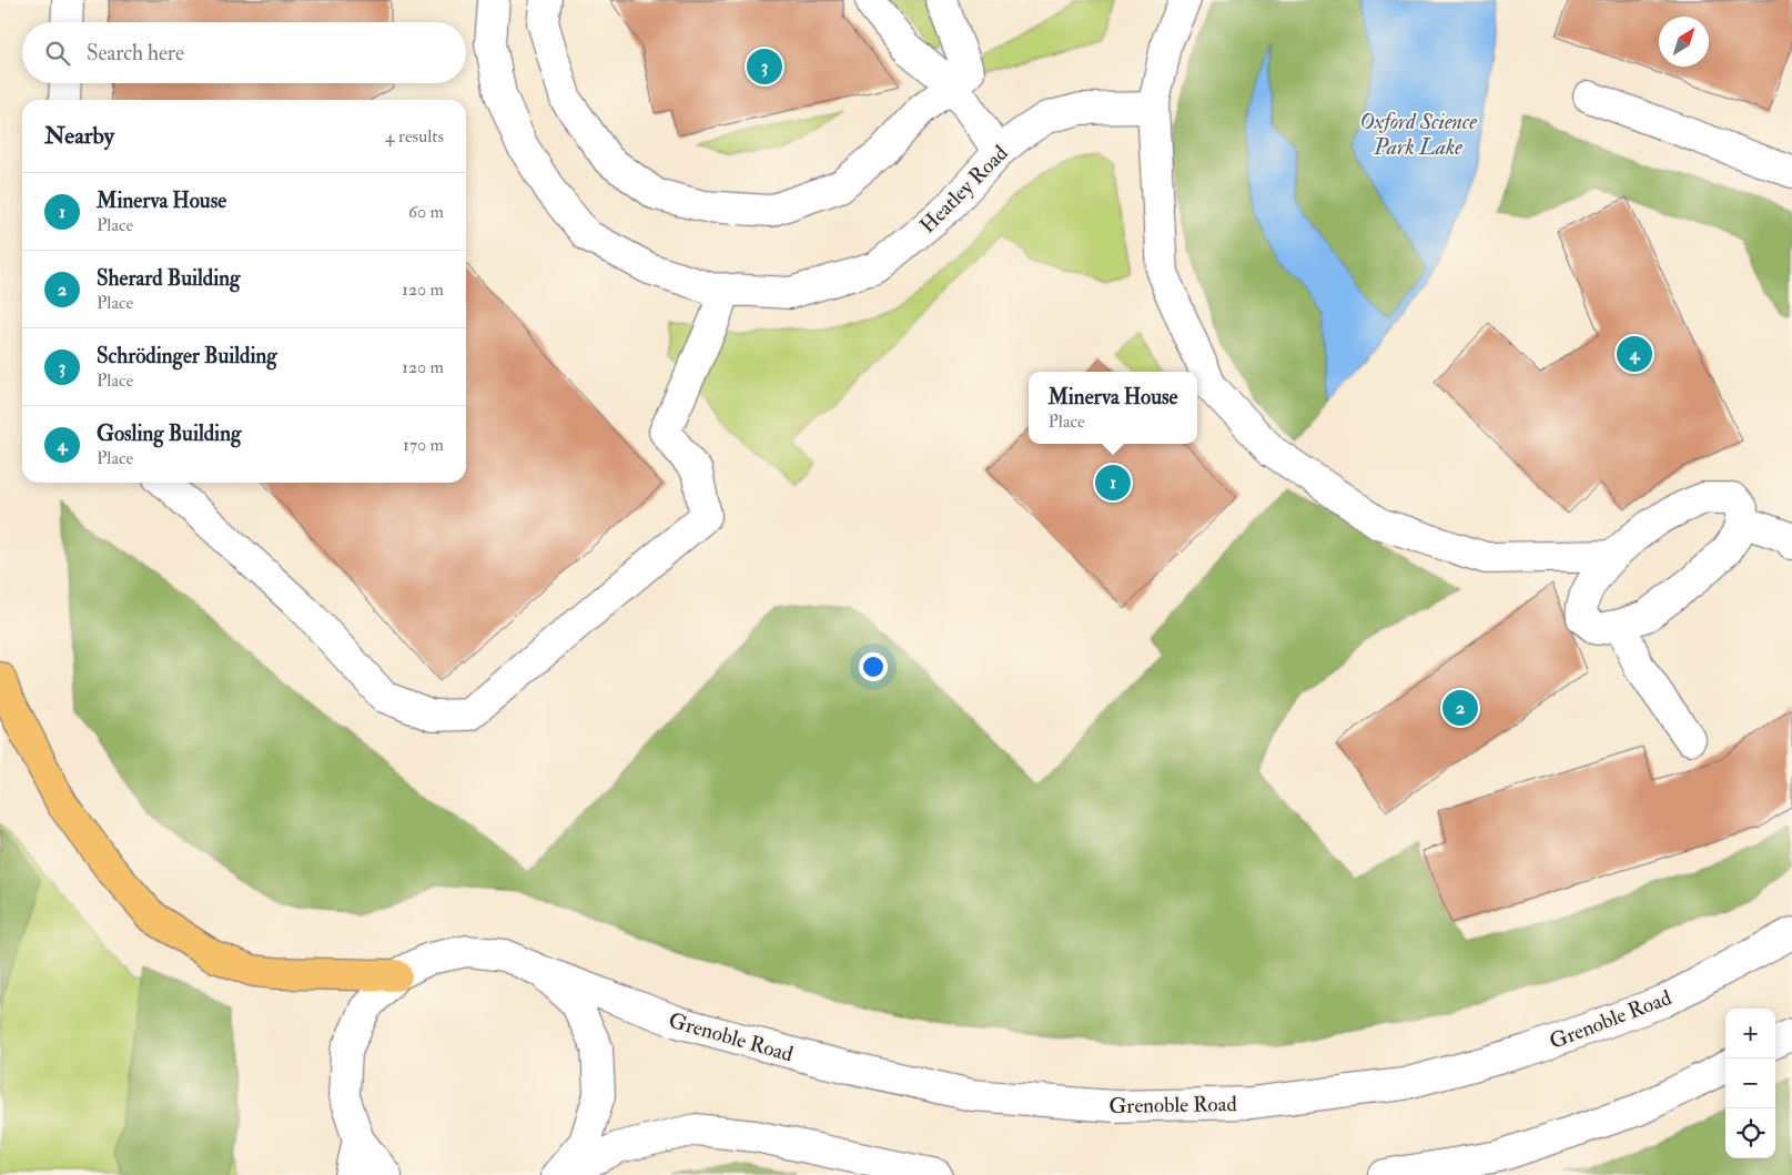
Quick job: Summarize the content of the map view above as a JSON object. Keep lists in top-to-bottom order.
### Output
{
  "streets": {
    "street": ["Heatley Road", "Grenoble Road"]
  },
  "water": ["Oxford Science Park Lake"],
  "north": "top right",
  "page": {
    "search": "Search here",
    "pins": [
      "3",
      "4",
      "1",
      "2"
    ],
    "heading": ["Nearby", "4 results"],
    "list": [
      {
        "mark": "1",
        "name": "Minerva House",
        "note": "Place",
        "value": "60 m"
      },
      {
        "mark": "2",
        "name": "Sherard Building",
        "note": "Place",
        "value": "120 m"
      },
      {
        "mark": "3",
        "name": "Schrödinger Building",
        "note": "Place",
        "value": "120 m"
      },
      {
        "mark": "4",
        "name": "Gosling Building",
        "note": "Place",
        "value": "170 m"
      }
    ],
    "popup": ["Minerva House", "Place"],
    "map_buttons": ["+", "−"]
  }
}
